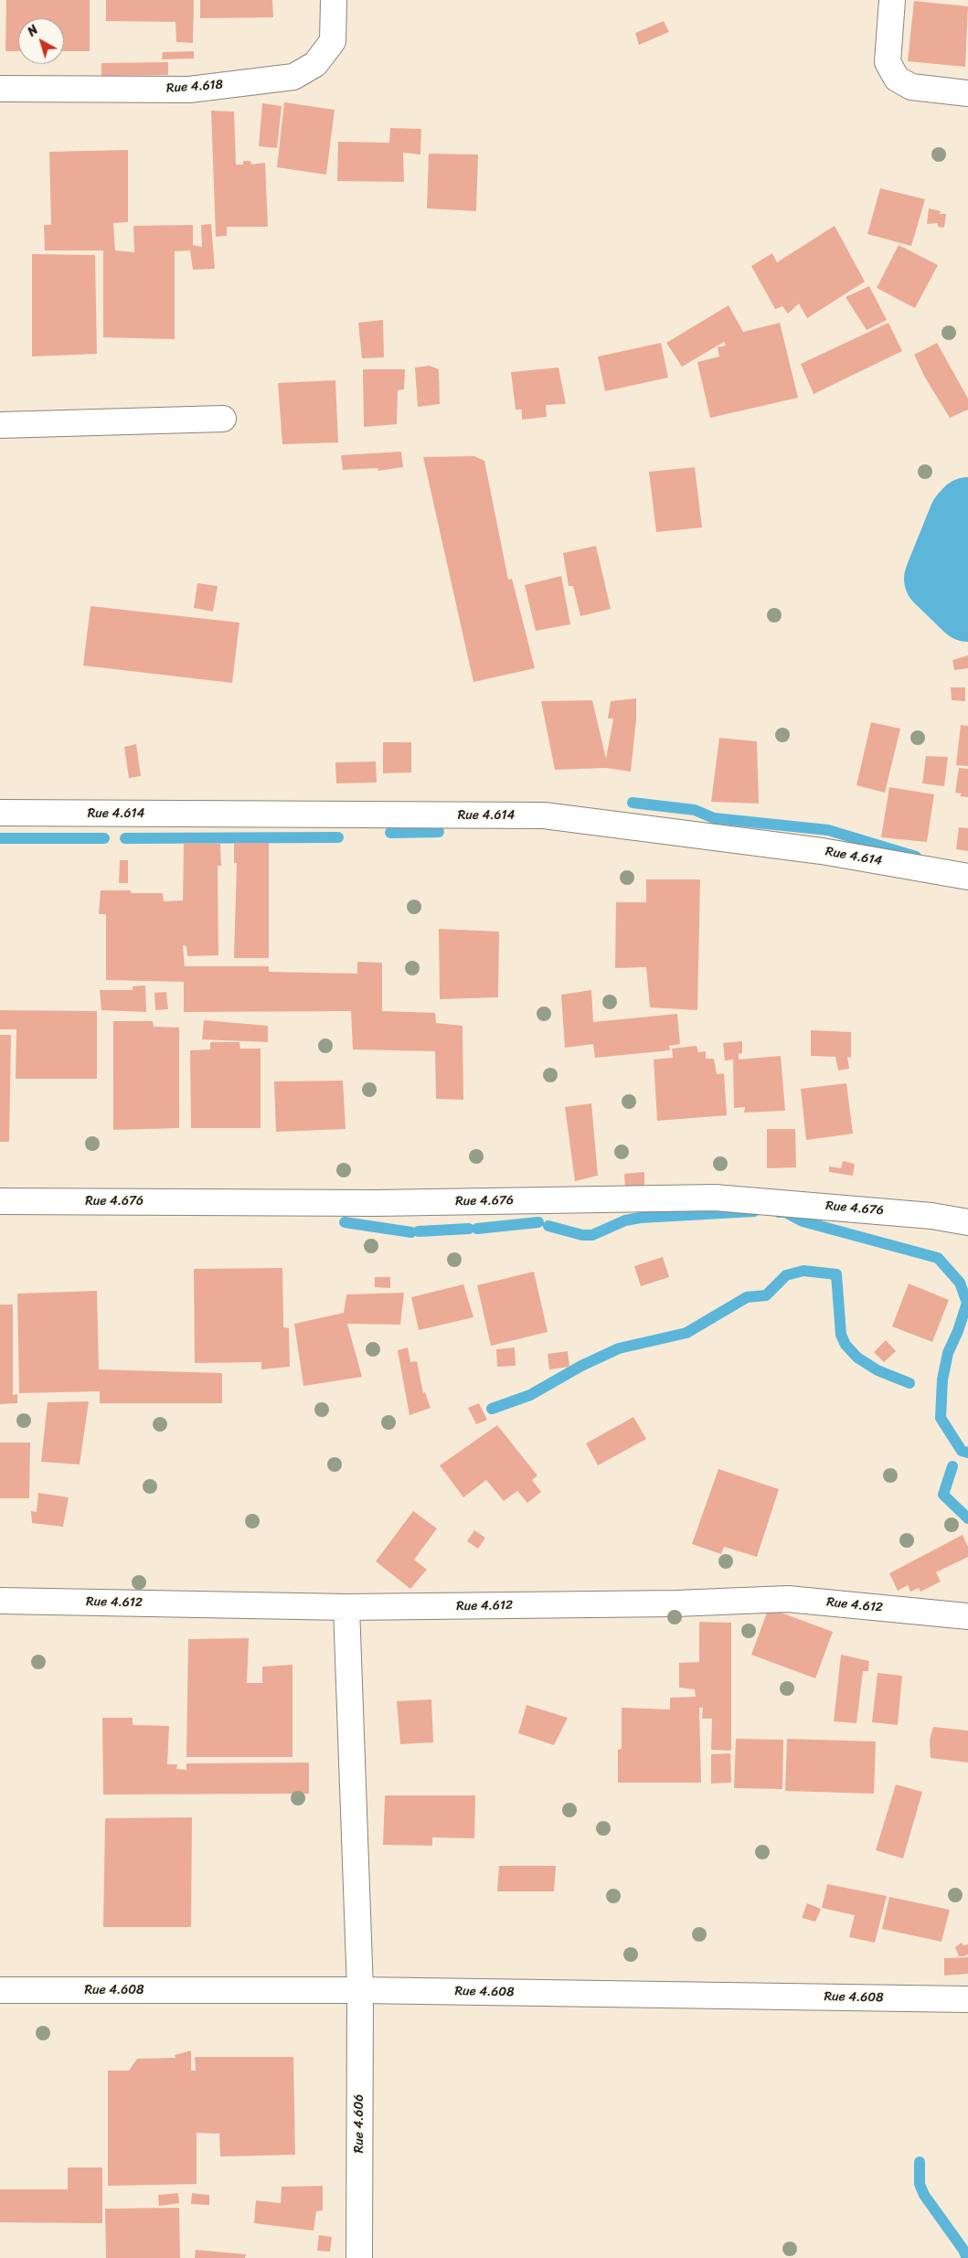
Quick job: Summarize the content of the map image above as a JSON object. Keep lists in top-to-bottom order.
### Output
{
  "streets": {
    "street": [
      "Rue 4.618",
      "Rue 4.614",
      "Rue 4.676",
      "Rue 4.612",
      "Rue 4.608",
      "Rue 4.606"
    ]
  },
  "crossings": [
    ["Rue 4.612", "Rue 4.606"],
    ["Rue 4.608", "Rue 4.606"]
  ],
  "north": "top left"
}
